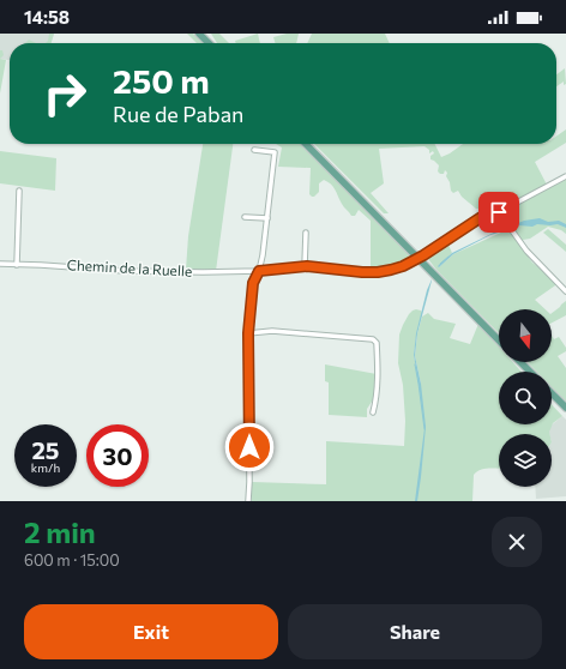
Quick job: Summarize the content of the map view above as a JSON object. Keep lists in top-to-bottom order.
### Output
{
  "streets": {
    "street": ["Chemin de la Ruelle"]
  },
  "north": "bottom",
  "page": {
    "status": "14:58",
    "turn": ["250 m", "Rue de Paban"],
    "speed": "25 km/h",
    "limit": "30",
    "heading": ["2 min", "600 m · 15:00"],
    "buttons": ["Exit", "Share"]
  }
}
